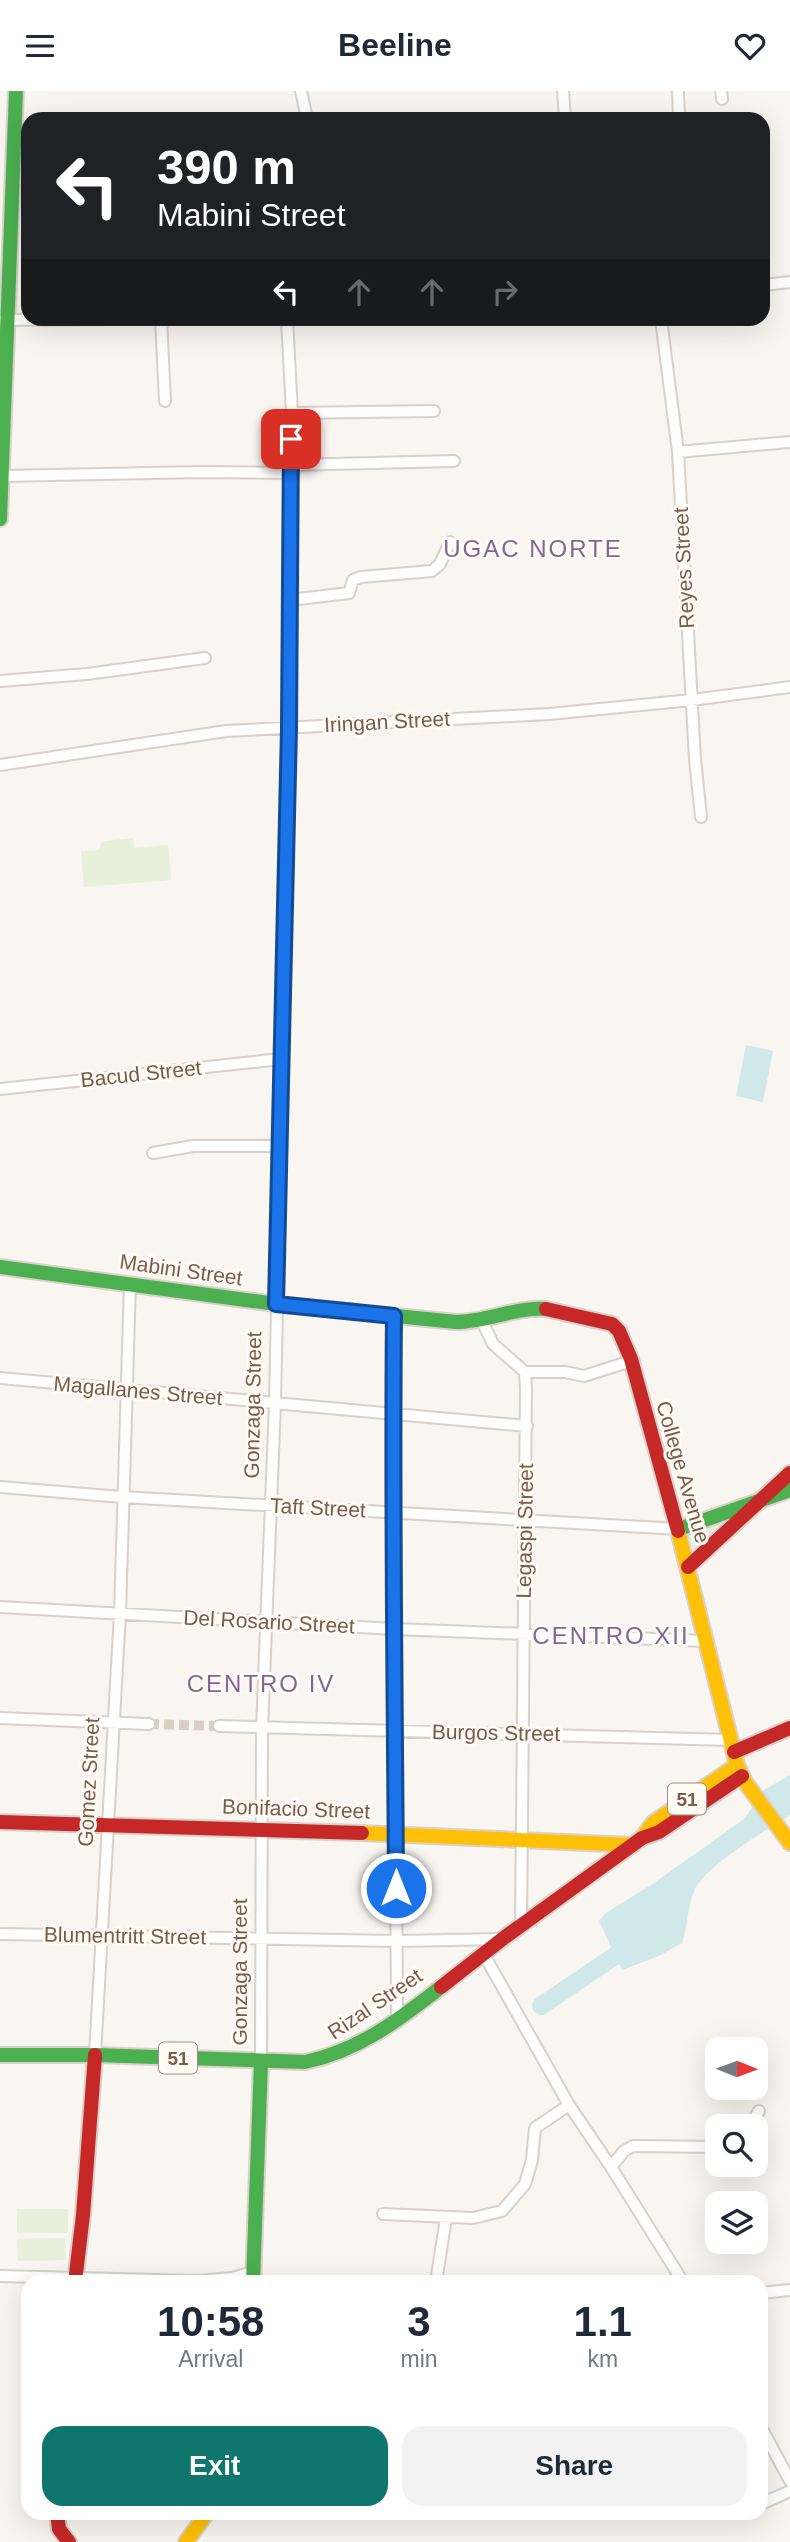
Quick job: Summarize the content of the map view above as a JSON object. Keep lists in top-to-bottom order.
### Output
{
  "streets": {
    "main road": [
      "Mabini Street",
      "Gonzaga Street",
      "College Avenue",
      "Gomez Street",
      "51",
      "Bonifacio Street",
      "Rizal Street"
    ],
    "street": [
      "Reyes Street",
      "Iringan Street",
      "Bacud Street",
      "Magallanes Street",
      "Taft Street",
      "Legaspi Street",
      "Del Rosario Street",
      "Burgos Street",
      "Blumentritt Street"
    ]
  },
  "crossings": [
    ["Reyes Street", "Iringan Street"],
    ["Iringan Street", "Gonzaga Street"],
    ["Bacud Street", "Gonzaga Street"],
    ["Mabini Street", "Gonzaga Street"],
    ["Mabini Street", "College Avenue"],
    ["Mabini Street", "Gomez Street"],
    ["Magallanes Street", "Gonzaga Street"],
    ["Magallanes Street", "Legaspi Street"],
    ["Magallanes Street", "Gomez Street"],
    ["Gonzaga Street", "Taft Street"],
    ["Gonzaga Street", "Del Rosario Street"],
    ["Gonzaga Street", "Burgos Street"],
    ["Gonzaga Street", "Bonifacio Street"],
    ["Gonzaga Street", "Blumentritt Street"],
    ["Gonzaga Street", "Rizal Street"],
    ["College Avenue", "Taft Street"],
    ["College Avenue", "Del Rosario Street"],
    ["College Avenue", "Burgos Street"],
    ["College Avenue", "Rizal Street"],
    ["Taft Street", "Legaspi Street"],
    ["Taft Street", "Gomez Street"],
    ["Legaspi Street", "Del Rosario Street"],
    ["Legaspi Street", "Burgos Street"],
    ["Legaspi Street", "Bonifacio Street"],
    ["Legaspi Street", "Rizal Street"],
    ["Del Rosario Street", "Gomez Street"],
    ["Burgos Street", "Rizal Street"],
    ["Gomez Street", "Bonifacio Street"],
    ["Gomez Street", "Blumentritt Street"],
    ["Gomez Street", "Rizal Street"],
    ["Bonifacio Street", "Rizal Street"],
    ["Blumentritt Street", "Rizal Street"]
  ],
  "districts": ["UGAC NORTE", "CENTRO XII", "CENTRO IV"],
  "north": "right",
  "page": {
    "header": "Beeline",
    "turn": ["390 m", "Mabini Street"],
    "eta": [
      "10:58",
      "Arrival",
      "3",
      "min",
      "1.1",
      "km"
    ],
    "buttons": ["Exit", "Share"]
  }
}
